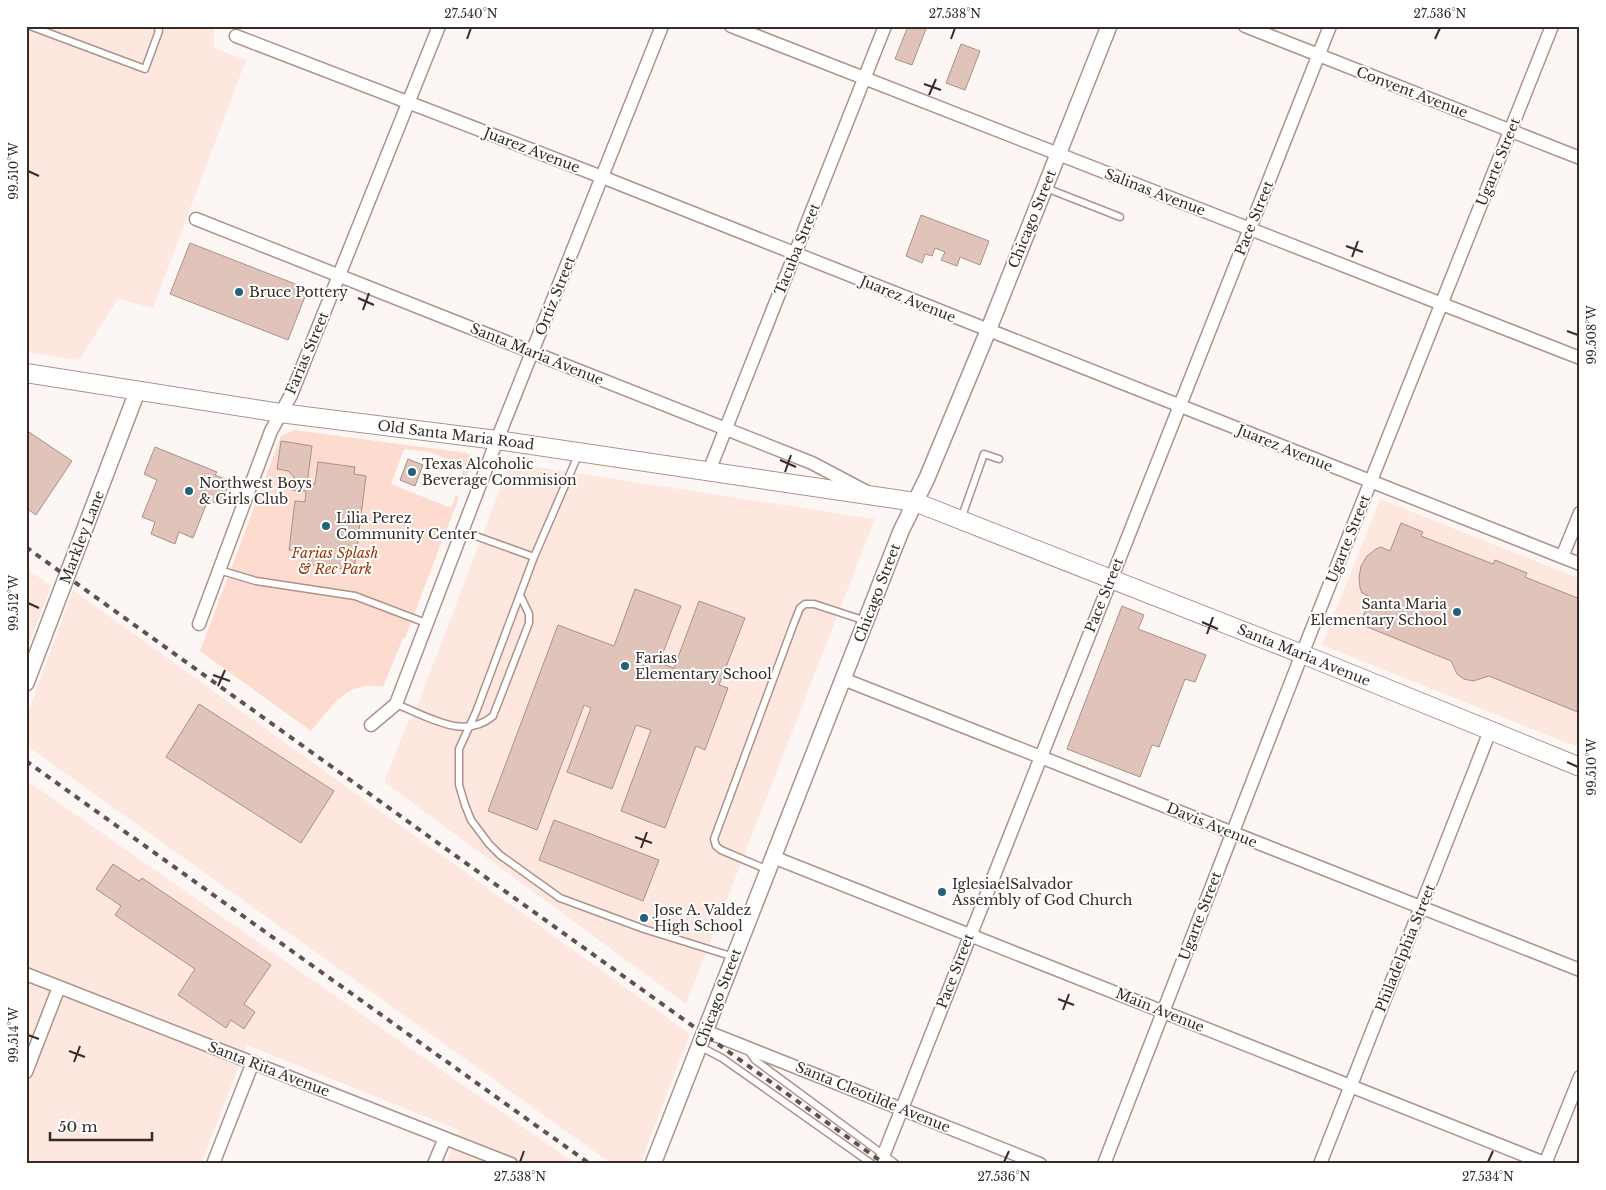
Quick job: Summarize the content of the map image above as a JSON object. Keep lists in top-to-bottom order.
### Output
{
  "streets": {
    "main road": ["Santa Maria Avenue", "Old Santa Maria Road"],
    "street": [
      "Convent Avenue",
      "Juarez Avenue",
      "Ugarte Street",
      "Salinas Avenue",
      "Pace Street",
      "Chicago Street",
      "Tacuba Street",
      "Ortiz Street",
      "Farias Street",
      "Markley Lane",
      "Davis Avenue",
      "Philadelphia Street",
      "Main Avenue",
      "Santa Rita Avenue",
      "Santa Cleotilde Avenue"
    ]
  },
  "crossings": [
    ["Convent Avenue", "Ugarte Street"],
    ["Convent Avenue", "Pace Street"],
    ["Juarez Avenue", "Ugarte Street"],
    ["Juarez Avenue", "Pace Street"],
    ["Juarez Avenue", "Chicago Street"],
    ["Juarez Avenue", "Tacuba Street"],
    ["Juarez Avenue", "Ortiz Street"],
    ["Juarez Avenue", "Farias Street"],
    ["Ugarte Street", "Salinas Avenue"],
    ["Ugarte Street", "Santa Maria Avenue"],
    ["Ugarte Street", "Davis Avenue"],
    ["Ugarte Street", "Main Avenue"],
    ["Salinas Avenue", "Pace Street"],
    ["Salinas Avenue", "Chicago Street"],
    ["Salinas Avenue", "Tacuba Street"],
    ["Pace Street", "Santa Maria Avenue"],
    ["Pace Street", "Davis Avenue"],
    ["Pace Street", "Main Avenue"],
    ["Pace Street", "Santa Cleotilde Avenue"],
    ["Chicago Street", "Santa Maria Avenue"],
    ["Chicago Street", "Old Santa Maria Road"],
    ["Chicago Street", "Davis Avenue"],
    ["Chicago Street", "Main Avenue"],
    ["Chicago Street", "Santa Cleotilde Avenue"],
    ["Tacuba Street", "Santa Maria Avenue"],
    ["Tacuba Street", "Old Santa Maria Road"],
    ["Ortiz Street", "Santa Maria Avenue"],
    ["Ortiz Street", "Old Santa Maria Road"],
    ["Farias Street", "Santa Maria Avenue"],
    ["Farias Street", "Old Santa Maria Road"],
    ["Santa Maria Avenue", "Old Santa Maria Road"],
    ["Santa Maria Avenue", "Philadelphia Street"],
    ["Old Santa Maria Road", "Markley Lane"],
    ["Davis Avenue", "Philadelphia Street"],
    ["Philadelphia Street", "Main Avenue"]
  ],
  "parks": ["Farias Splash & Rec Park"],
  "places": [
    "Bruce Pottery",
    "Texas Alcoholic Beverage Commision",
    "Northwest Boys & Girls Club",
    "Lilia Perez Community Center",
    "Santa Maria Elementary School",
    "Farias Elementary School",
    "IglesiaelSalvador Assembly of God Church",
    "Jose A. Valdez High School"
  ],
  "scale_bar": "50 m",
  "coordinates": [
    "27.540°N",
    "27.538°N",
    "27.536°N",
    "99.510°W",
    "99.508°W",
    "99.512°W",
    "99.514°W",
    "27.534°N"
  ]
}
